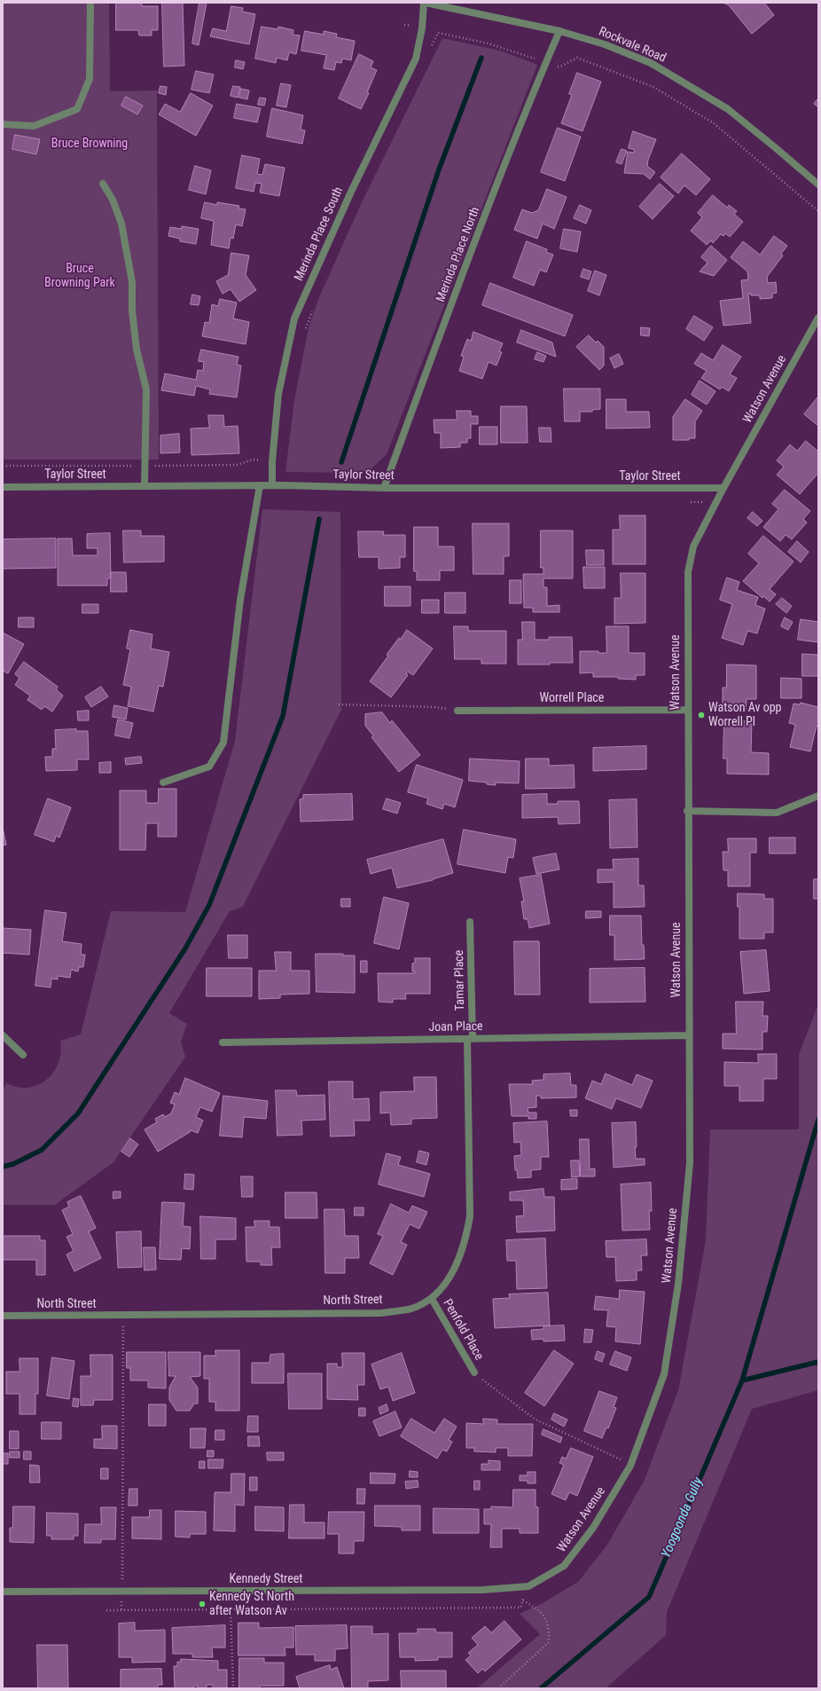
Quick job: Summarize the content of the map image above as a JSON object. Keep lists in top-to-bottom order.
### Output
{
  "streets": {
    "street": [
      "Rockvale Road",
      "Merinda Place South",
      "Merinda Place North",
      "Watson Avenue",
      "Taylor Street",
      "Worrell Place",
      "Tamar Place",
      "Joan Place",
      "North Street",
      "Penfold Place",
      "Kennedy Street"
    ]
  },
  "crossings": [
    ["Rockvale Road", "Merinda Place South"],
    ["Rockvale Road", "Merinda Place North"],
    ["Merinda Place South", "Taylor Street"],
    ["Merinda Place North", "Taylor Street"],
    ["Watson Avenue", "Taylor Street"],
    ["Watson Avenue", "Worrell Place"],
    ["Watson Avenue", "Joan Place"],
    ["Watson Avenue", "Kennedy Street"],
    ["Tamar Place", "Joan Place"],
    ["Tamar Place", "North Street"],
    ["Joan Place", "North Street"],
    ["North Street", "Penfold Place"]
  ],
  "water": ["Yoogoonda Gully"],
  "parks": ["Bruce Browning", "Bruce Browning Park"],
  "places": ["Watson Av opp Worrell Pl", "Kennedy St North after Watson Av"]
}
